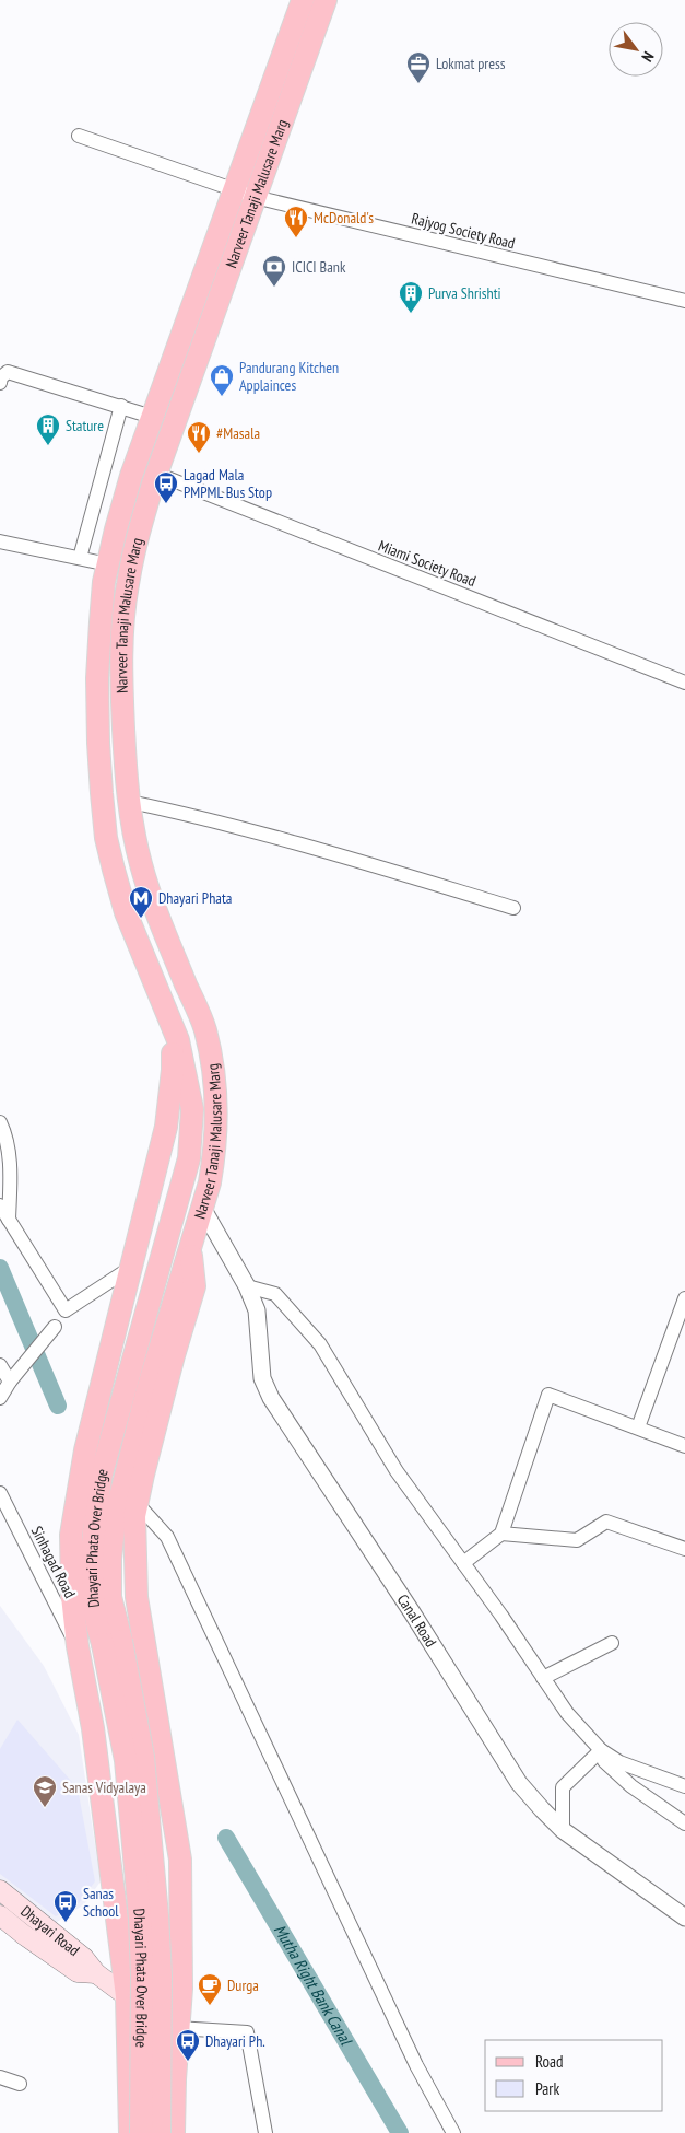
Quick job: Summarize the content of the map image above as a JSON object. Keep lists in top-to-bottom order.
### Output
{
  "streets": {
    "main road": ["Narveer Tanaji Malusare Marg", "Dhayari Phata Over Bridge", "Dhayari Road"],
    "street": [
      "Rajyog Society Road",
      "Miami Society Road",
      "Sinhagad Road",
      "Canal Road"
    ]
  },
  "crossings": [
    ["Narveer Tanaji Malusare Marg", "Rajyog Society Road"],
    ["Narveer Tanaji Malusare Marg", "Miami Society Road"],
    ["Narveer Tanaji Malusare Marg", "Dhayari Phata Over Bridge"],
    ["Narveer Tanaji Malusare Marg", "Canal Road"]
  ],
  "water": ["Mutha Right Bank Canal"],
  "places": {
    "office": ["Lokmat press"],
    "restaurant": ["McDonald's", "#Masala"],
    "bank": ["ICICI Bank"],
    "building": ["Purva Shrishti", "Stature"],
    "shop": ["Pandurang Kitchen Applainces"],
    "bus stop": ["Lagad Mala PMPML Bus Stop", "Sanas School", "Dhayari Ph."],
    "metro station": ["Dhayari Phata"],
    "school or university": ["Sanas Vidyalaya"],
    "cafe": ["Durga"]
  },
  "legend": ["Road", "Park"],
  "north": "bottom right"
}
